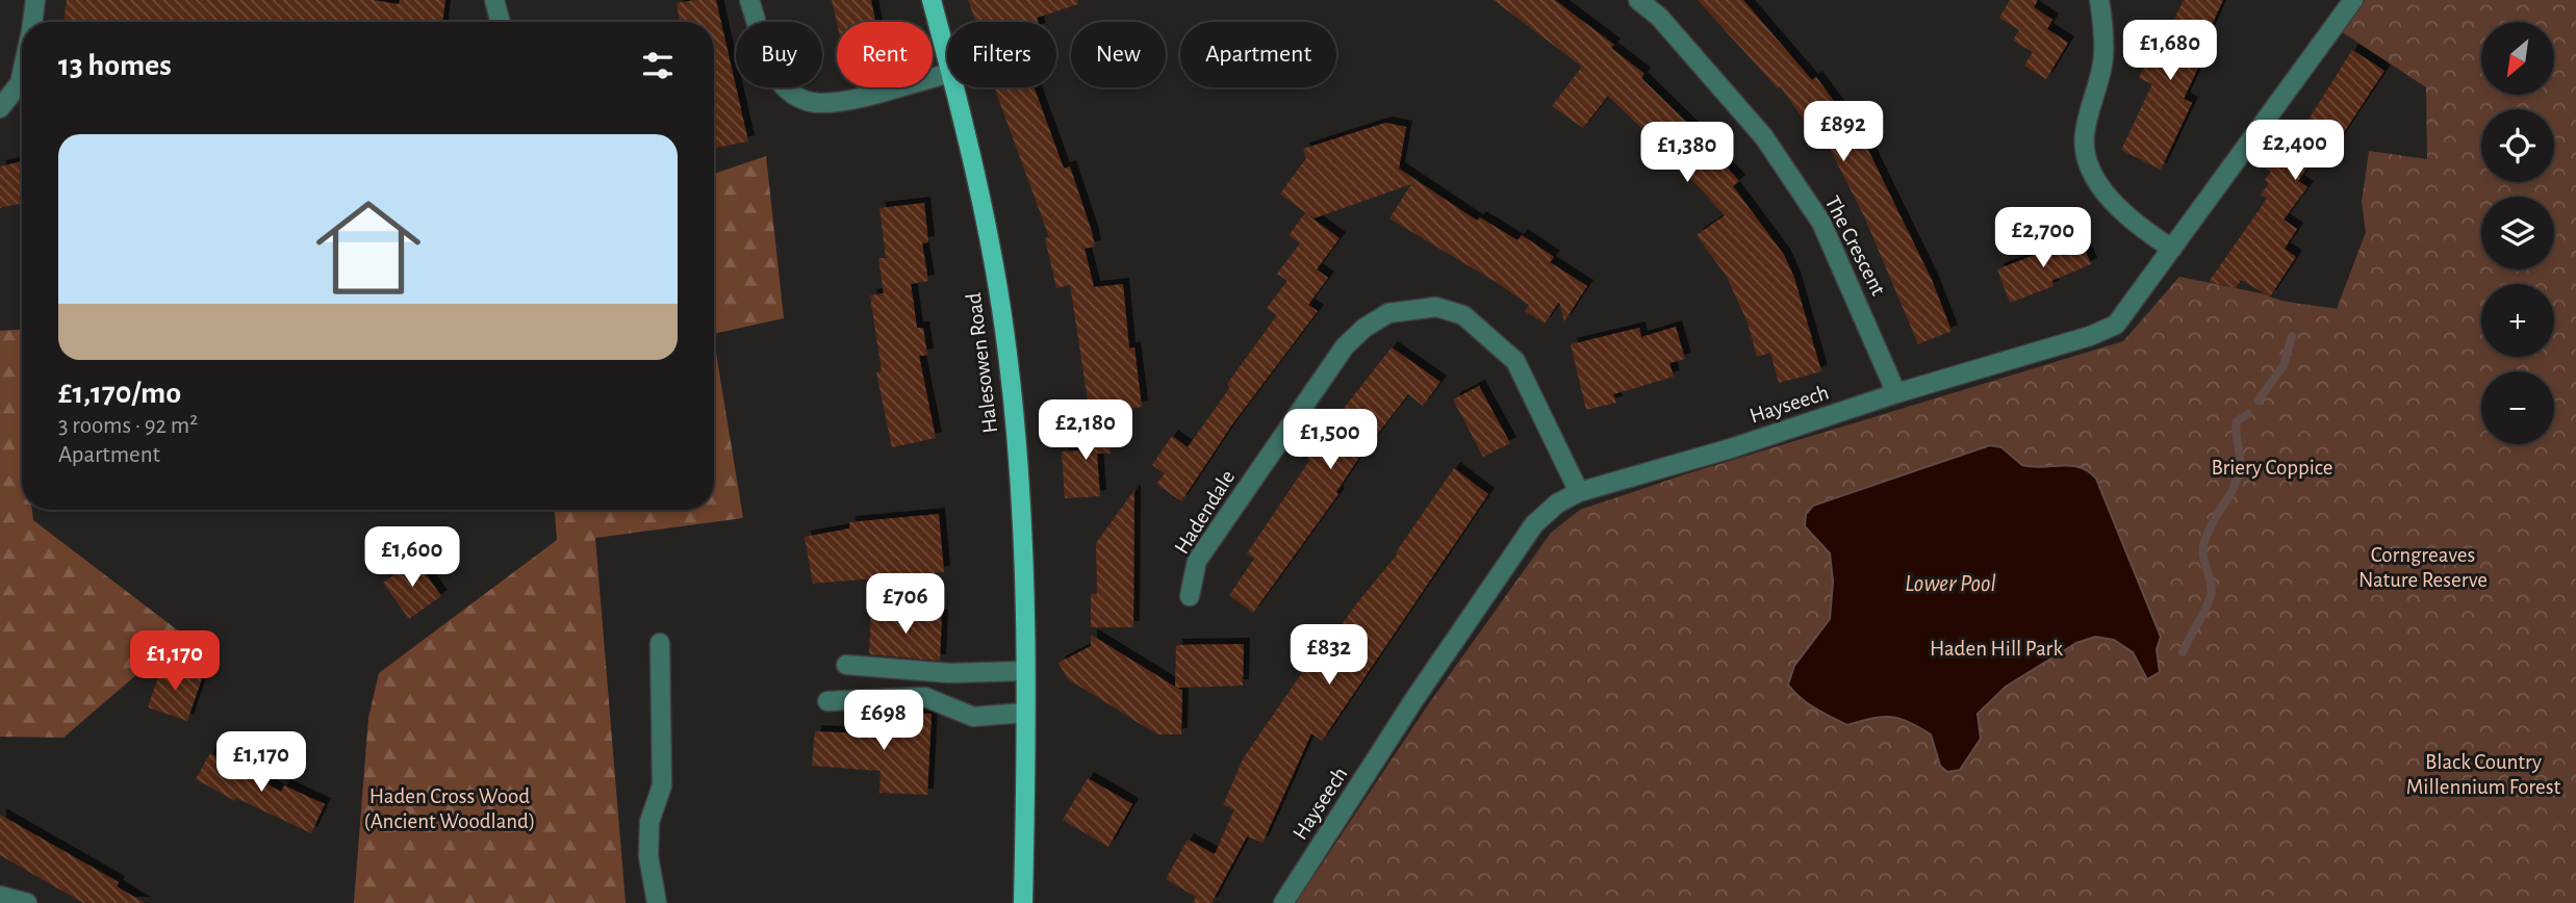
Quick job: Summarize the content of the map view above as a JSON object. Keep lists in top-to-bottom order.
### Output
{
  "streets": {
    "main road": ["Halesowen Road"],
    "street": ["The Crescent", "Hayseech", "Hadendale"]
  },
  "crossings": [
    ["The Crescent", "Hayseech"],
    ["Hayseech", "Hadendale"]
  ],
  "water": ["Lower Pool"],
  "parks": [
    "Briery Coppice",
    "Corngreaves Nature Reserve",
    "Haden Hill Park",
    "Black Country Millennium Forest",
    "Haden Cross Wood (Ancient Woodland)"
  ],
  "north": "bottom left",
  "page": {
    "price": [
      "£1,680",
      "£892",
      "£2,400",
      "£1,380",
      "£2,700",
      "£2,180",
      "£1,500",
      "£1,600",
      "£706",
      "£832",
      "£1,170",
      "£698",
      "£1,170"
    ],
    "map_buttons": ["+", "−"],
    "chip": [
      "Buy",
      "Rent",
      "Filters",
      "New",
      "Apartment"
    ],
    "heading": "13 homes",
    "list": [
      {
        "name": "£1,170/mo",
        "note": "3 rooms · 92 m² · Apartment"
      }
    ]
  }
}
